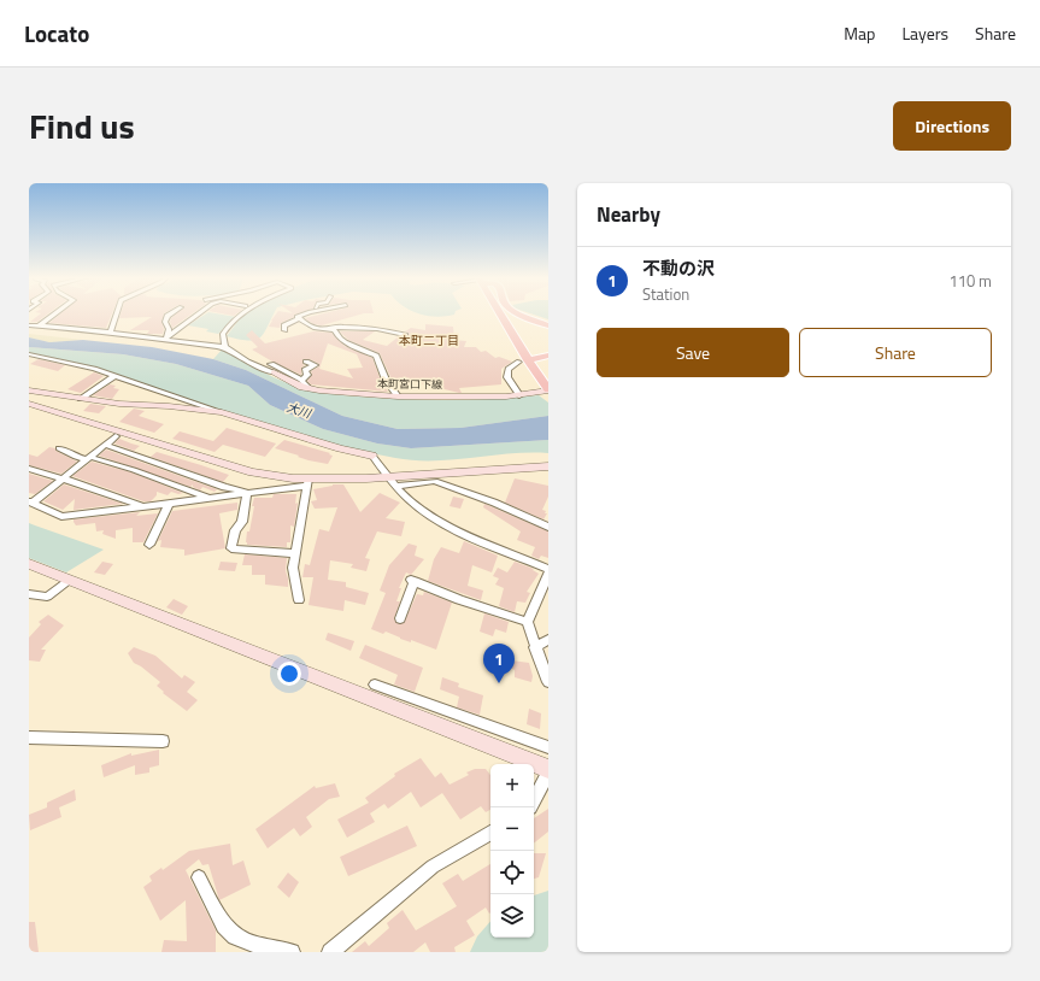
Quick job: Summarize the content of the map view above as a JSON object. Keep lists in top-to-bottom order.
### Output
{
  "streets": {
    "street": ["本町宮口下線"]
  },
  "districts": ["本町二丁目"],
  "water": ["大川"],
  "page": {
    "header": "Locato",
    "nav": ["Map", "Layers", "Share"],
    "title": "Find us",
    "buttons": [
      "Directions",
      ["Save", "Share"]
    ],
    "heading": "Nearby",
    "list": [
      {
        "mark": "1",
        "name": "不動の沢",
        "note": "Station",
        "value": "110 m"
      }
    ],
    "pins": "1",
    "map_buttons": ["+", "−"]
  }
}
